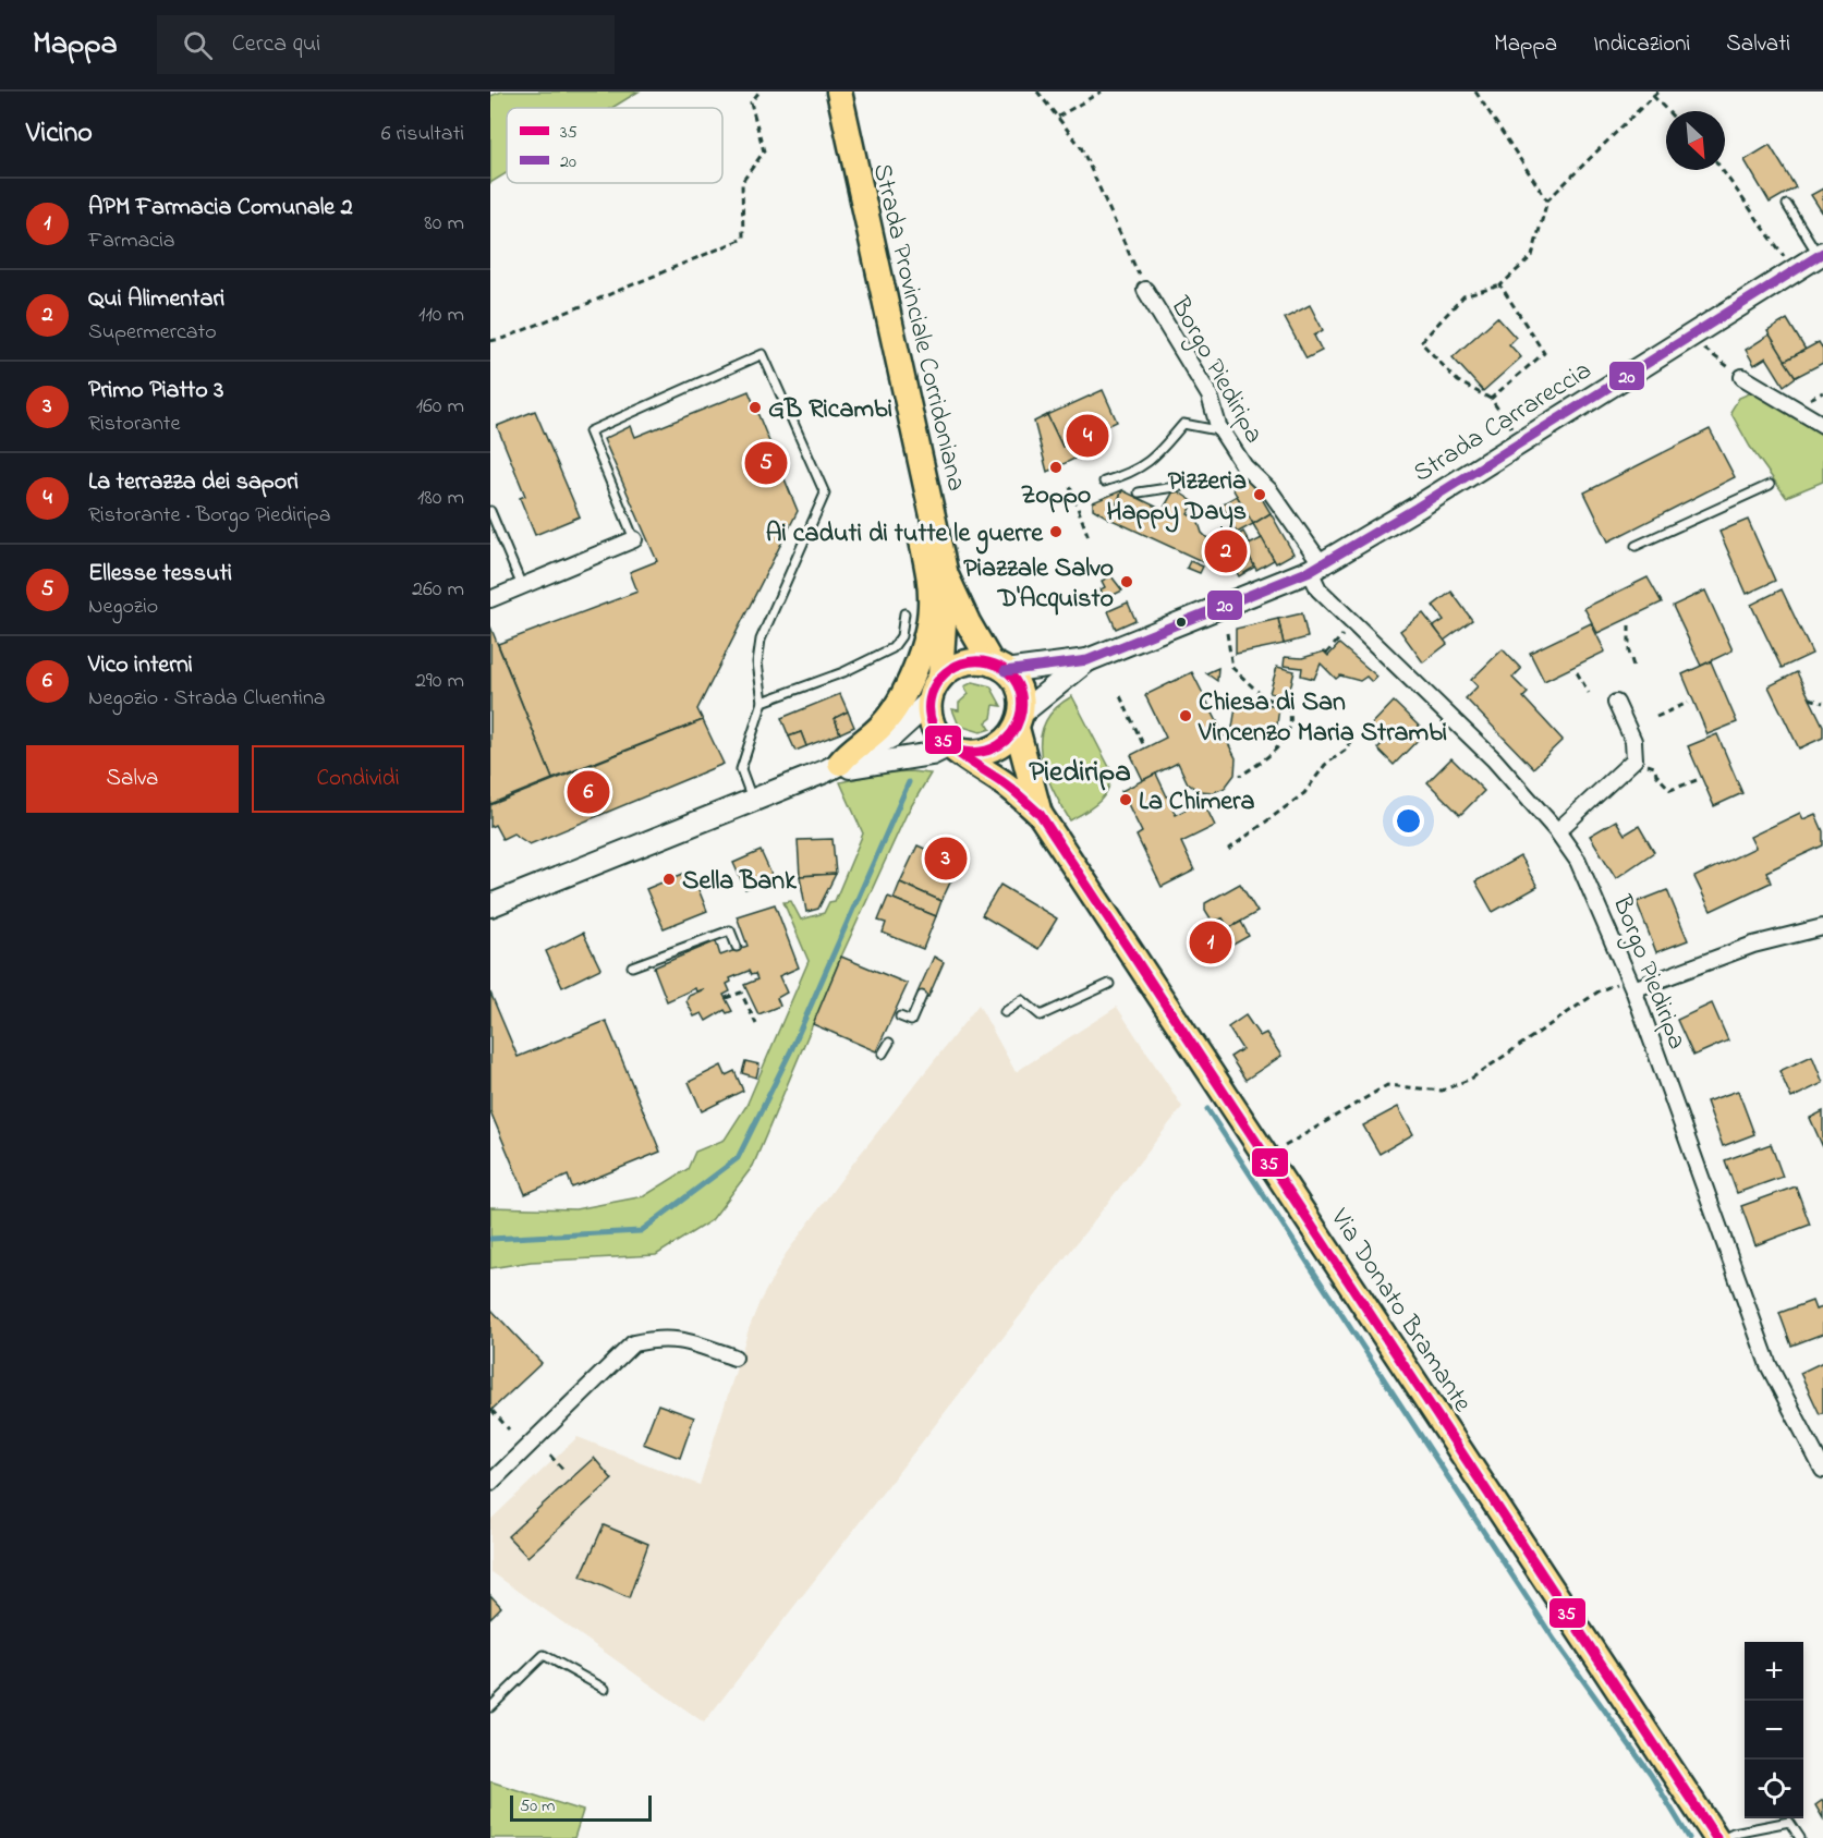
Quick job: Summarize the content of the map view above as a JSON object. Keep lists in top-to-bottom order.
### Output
{
  "streets": {
    "main road": ["Strada Provinciale Corridoniana", "Strada Carrareccia", "Via Donato Bramante"],
    "street": ["Borgo Piediripa"]
  },
  "crossings": [
    ["Strada Provinciale Corridoniana", "Via Donato Bramante"],
    ["Borgo Piediripa", "Strada Carrareccia"]
  ],
  "districts": ["Piediripa"],
  "places": [
    "GB Ricambi",
    "Zoppo",
    "Pizzeria Happy Days",
    "Ai caduti di tutte le guerre",
    "Piazzale Salvo D'Acquisto",
    "Chiesa di San Vincenzo Maria Strambi",
    "La Chimera",
    "Sella Bank"
  ],
  "lines": ["transit line 20", "transit line 35"],
  "legend": ["35", "20"],
  "scale_bar": "50 m",
  "north": "bottom right",
  "page": {
    "header": "Mappa",
    "search": "Cerca qui",
    "nav": ["Mappa", "Indicazioni", "Salvati"],
    "heading": ["Vicino", "6 risultati"],
    "list": [
      {
        "mark": "1",
        "name": "APM Farmacia Comunale 2",
        "note": "Farmacia",
        "value": "80 m"
      },
      {
        "mark": "2",
        "name": "Qui Alimentari",
        "note": "Supermercato",
        "value": "110 m"
      },
      {
        "mark": "3",
        "name": "Primo Piatto 3",
        "note": "Ristorante",
        "value": "160 m"
      },
      {
        "mark": "4",
        "name": "La terrazza dei sapori",
        "note": "Ristorante · Borgo Piediripa",
        "value": "180 m"
      },
      {
        "mark": "5",
        "name": "Ellesse tessuti",
        "note": "Negozio",
        "value": "260 m"
      },
      {
        "mark": "6",
        "name": "Vico interni",
        "note": "Negozio · Strada Cluentina",
        "value": "290 m"
      }
    ],
    "pins": [
      "4",
      "5",
      "2",
      "6",
      "3",
      "1"
    ],
    "buttons": ["Salva", "Condividi"],
    "map_buttons": ["+", "−"],
    "scale": "50 m"
  }
}
